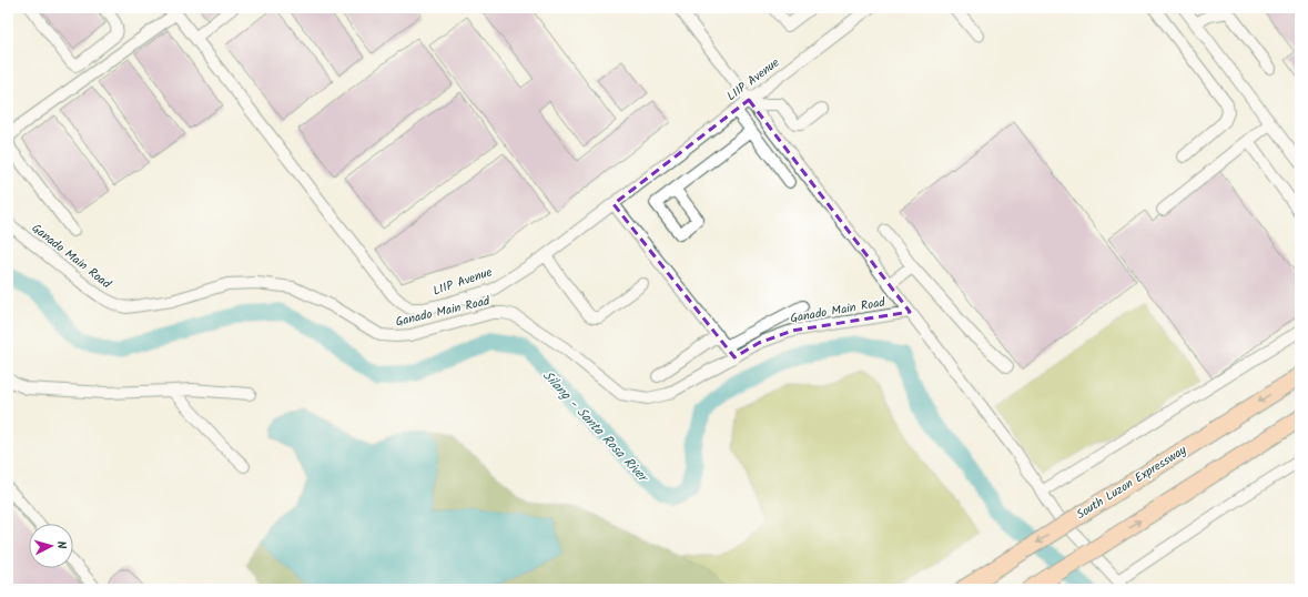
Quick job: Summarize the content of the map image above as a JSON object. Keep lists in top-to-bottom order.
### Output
{
  "streets": {
    "highway": ["South Luzon Expressway"],
    "street": ["LIIP Avenue", "Ganado Main Road"]
  },
  "crossings": [
    ["LIIP Avenue", "Ganado Main Road"]
  ],
  "water": ["Silang - Santa Rosa River"],
  "north": "right"
}
